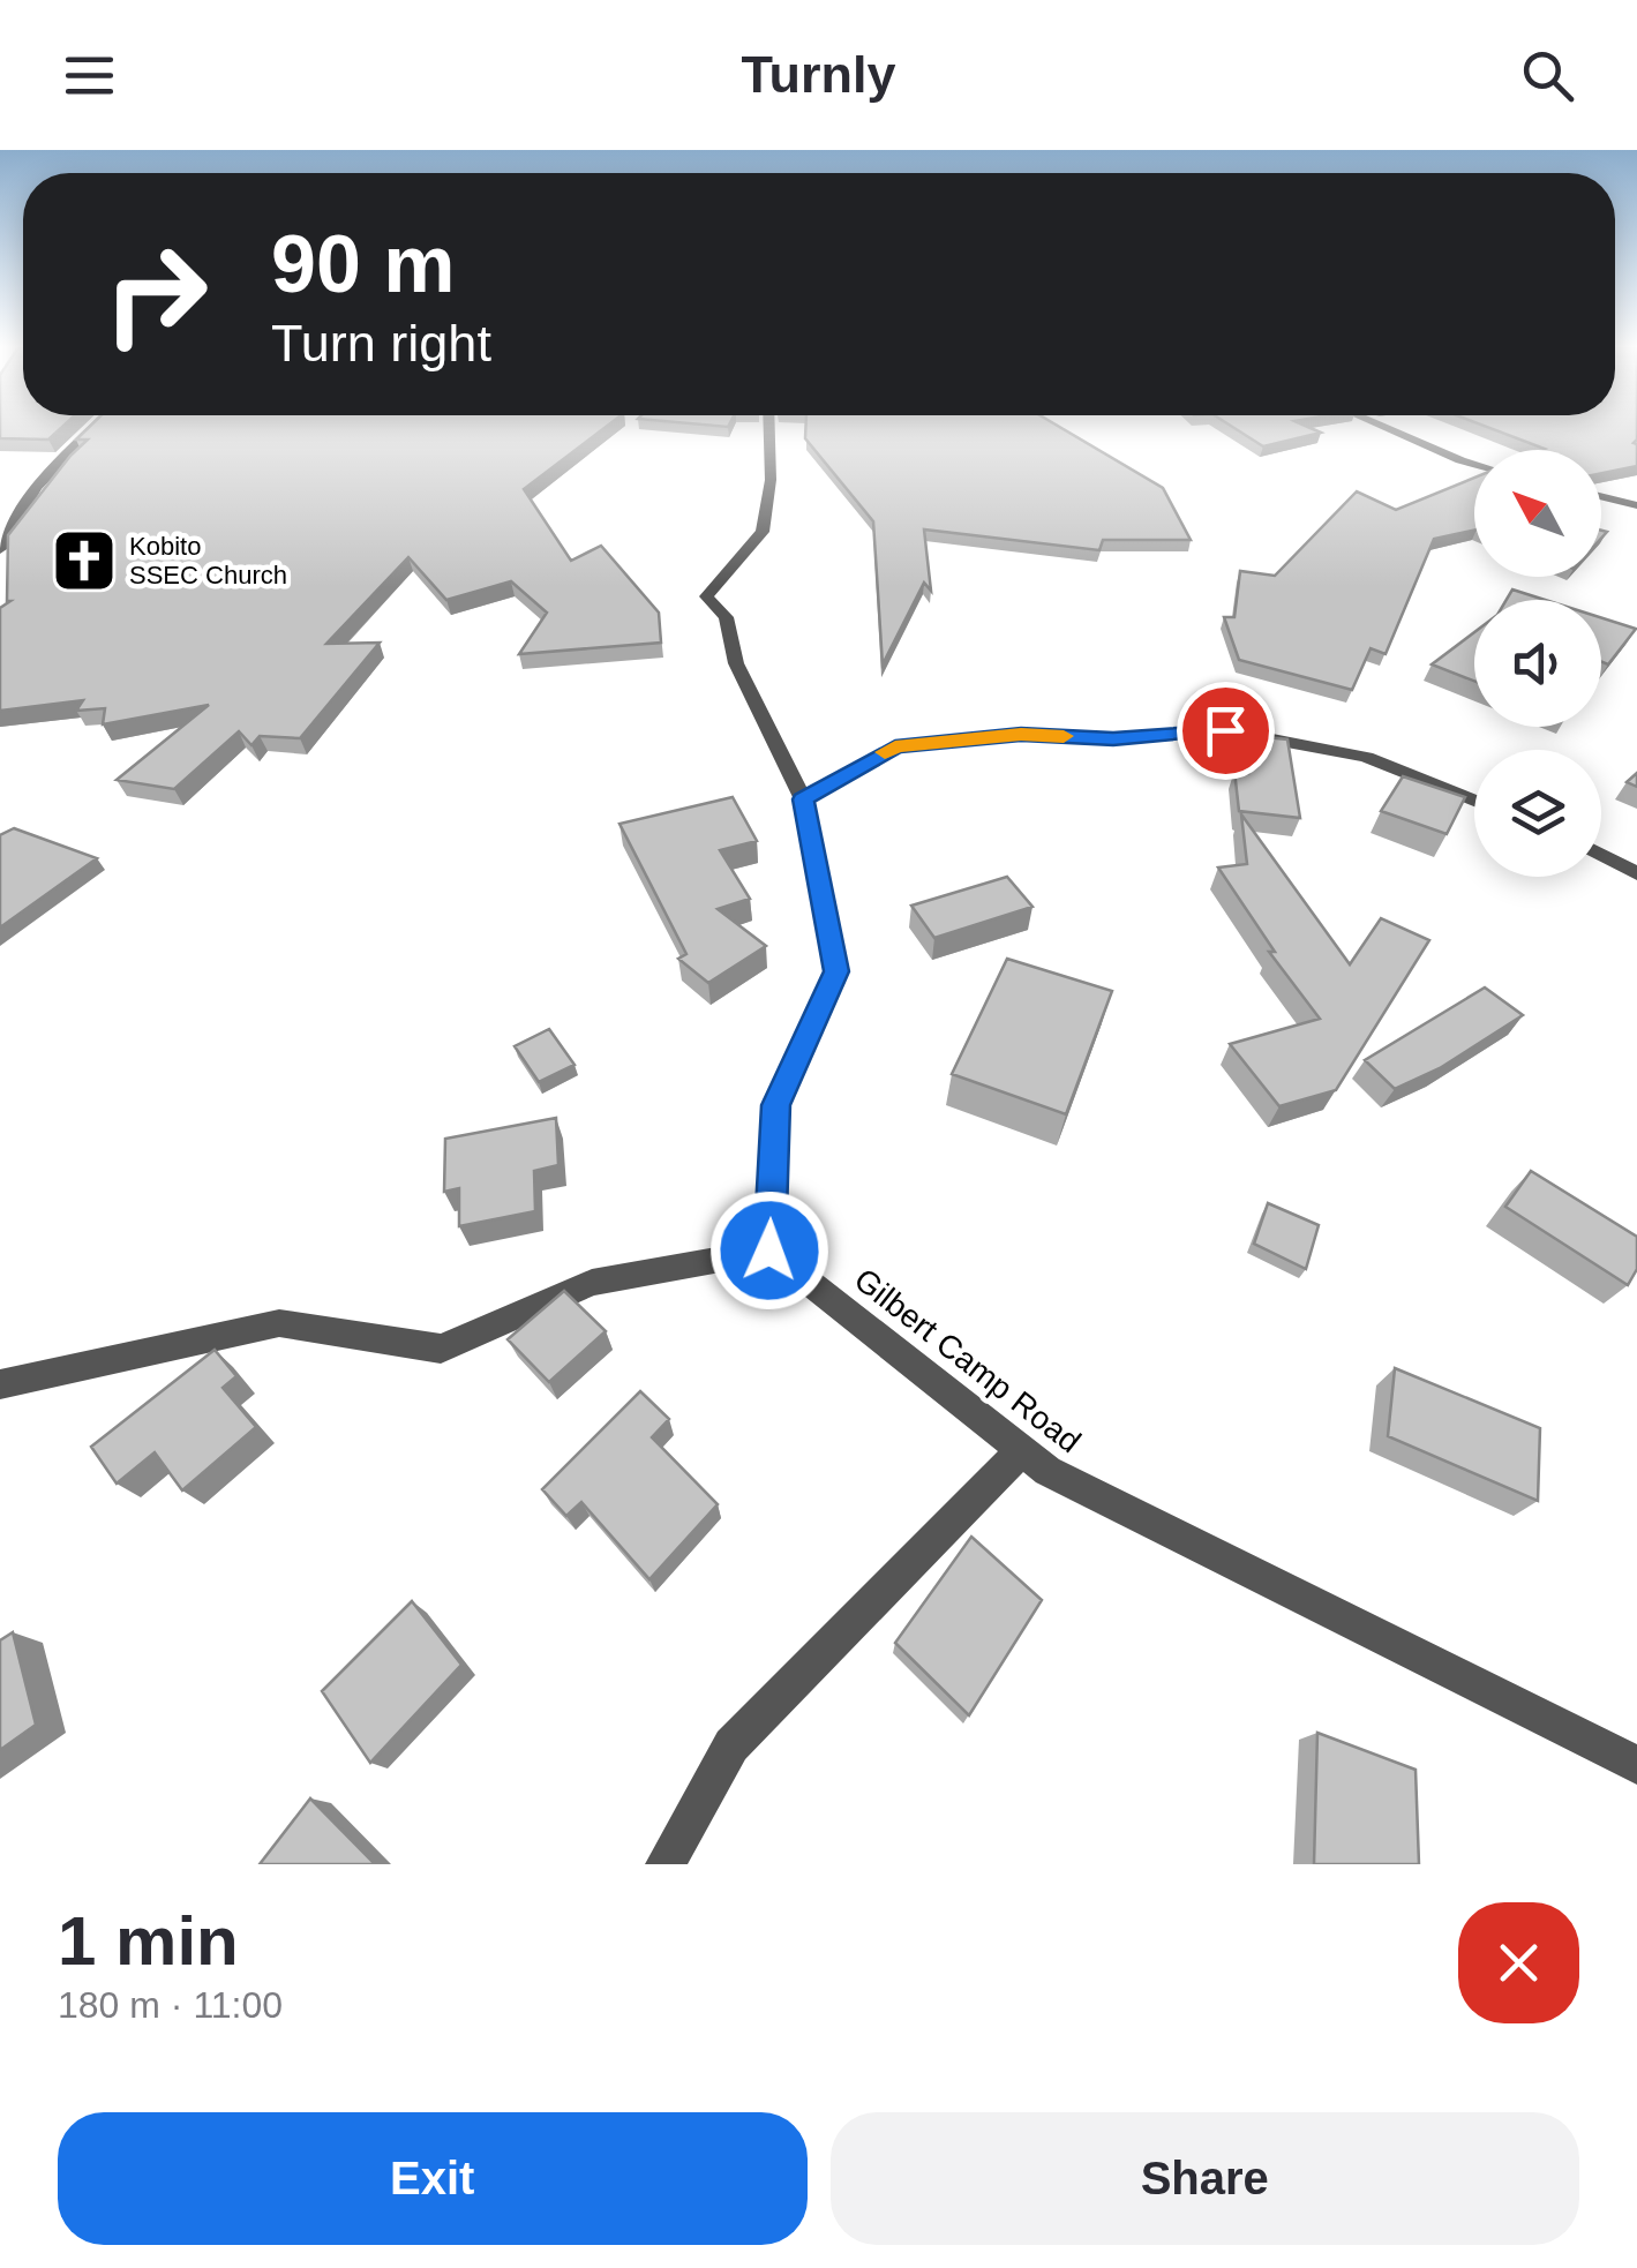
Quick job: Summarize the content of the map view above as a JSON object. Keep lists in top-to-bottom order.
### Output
{
  "streets": {
    "street": ["Gilbert Camp Road"]
  },
  "places": {
    "church": ["Kobito SSEC Church"]
  },
  "north": "top left",
  "page": {
    "header": "Turnly",
    "turn": ["90 m", "Turn right"],
    "heading": ["1 min", "180 m · 11:00"],
    "buttons": ["Exit", "Share"]
  }
}
